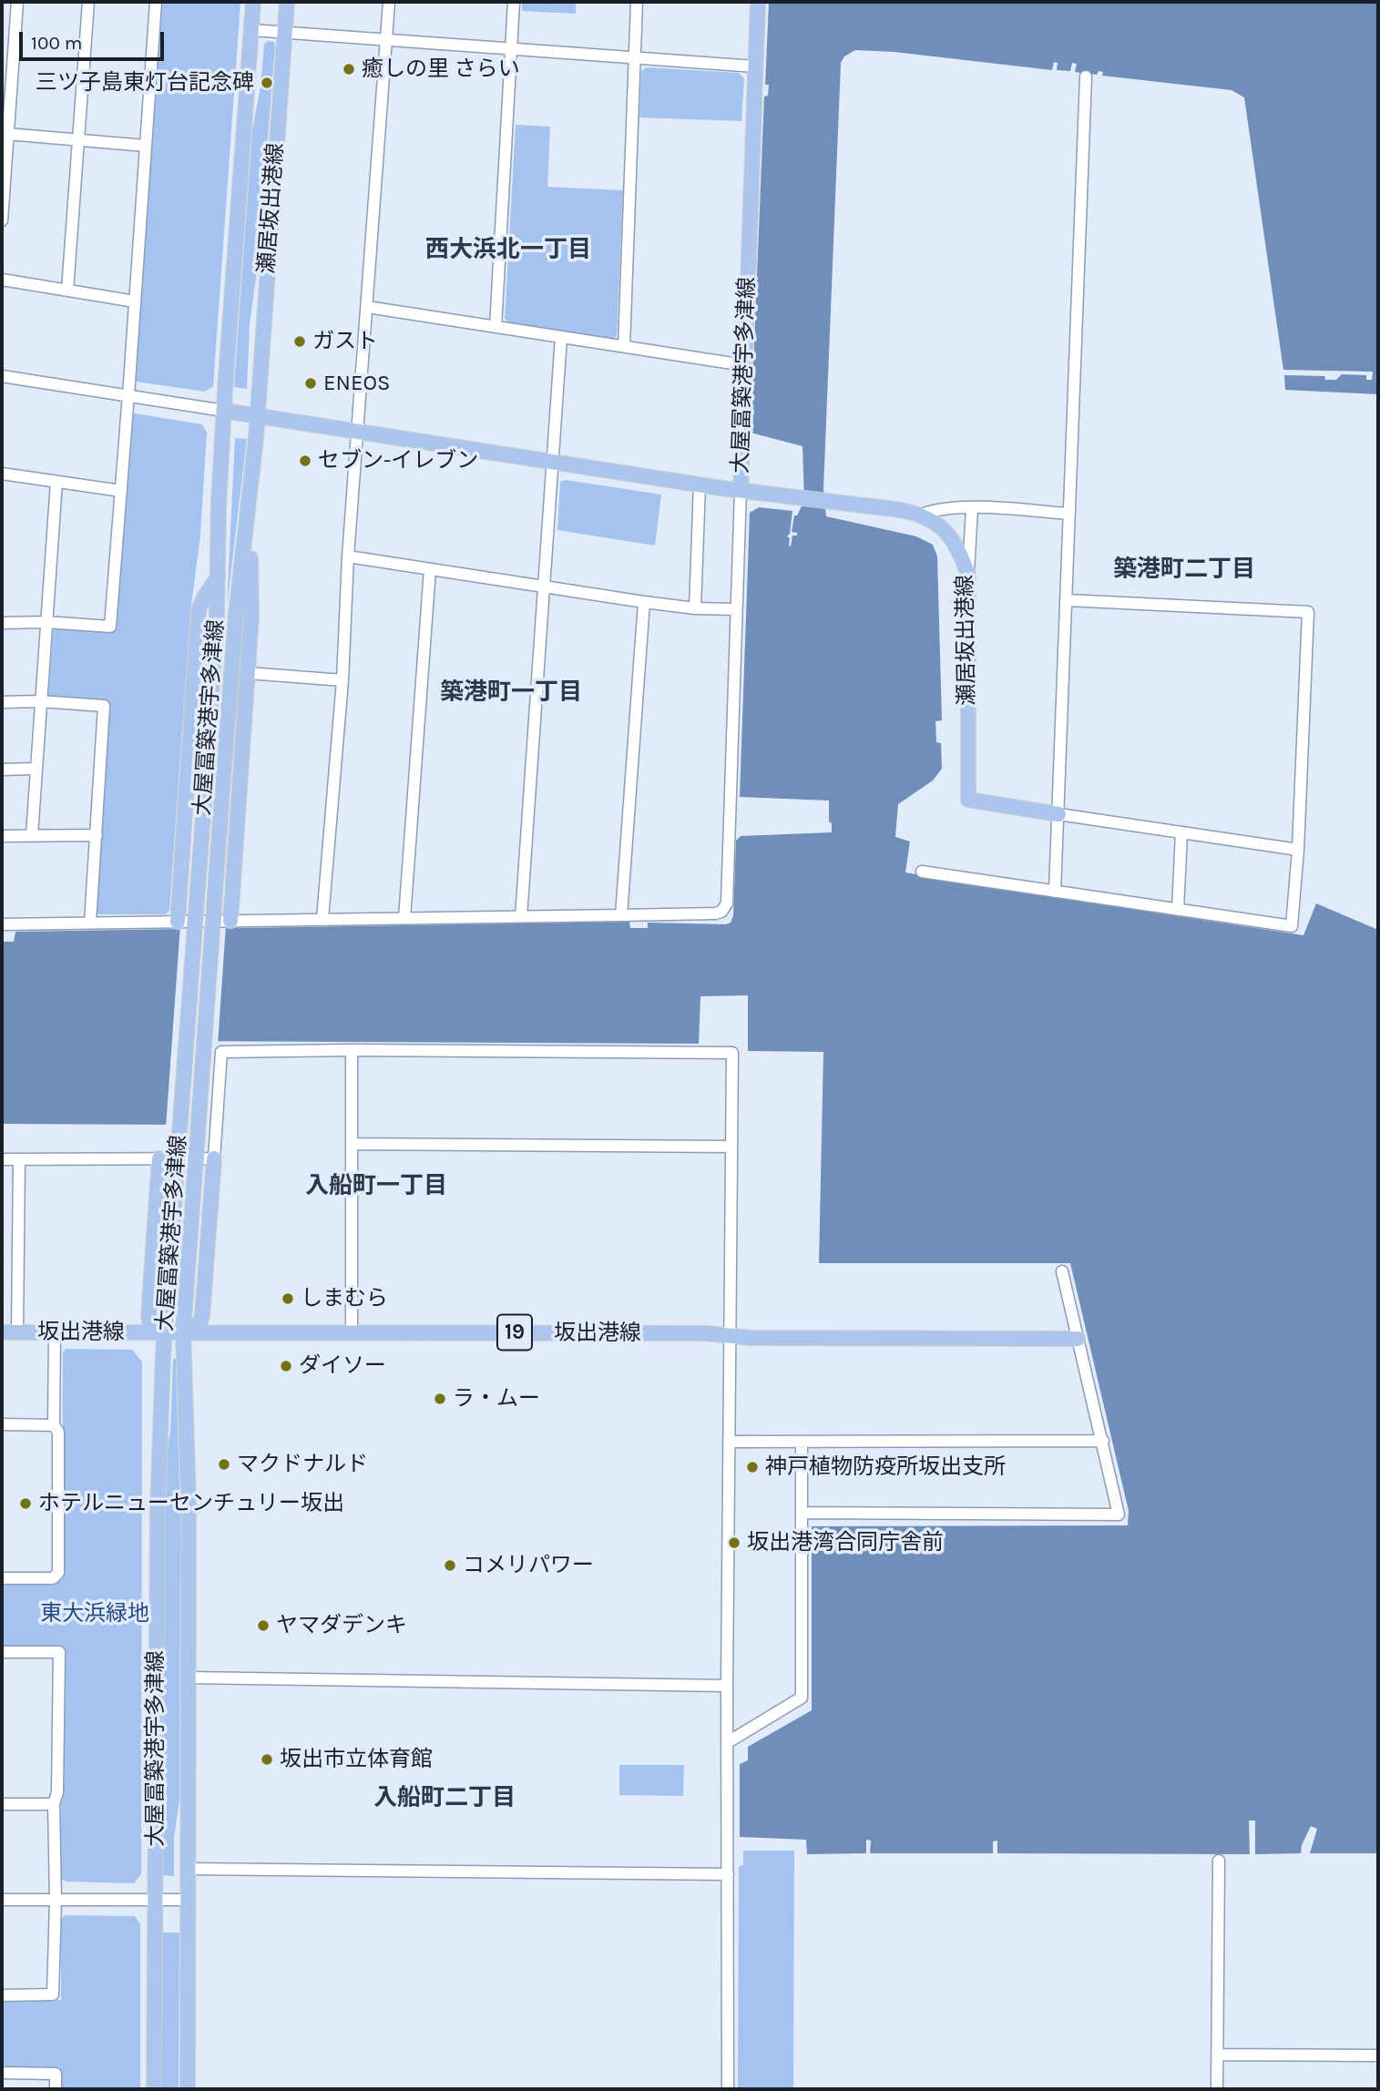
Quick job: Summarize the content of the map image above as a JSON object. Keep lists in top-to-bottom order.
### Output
{
  "streets": {
    "main road": [
      "瀬居坂出港線",
      "大屋冨築港宇多津線",
      "坂出港線",
      "19"
    ]
  },
  "crossings": [
    ["瀬居坂出港線", "大屋冨築港宇多津線"],
    ["大屋冨築港宇多津線", "坂出港線"]
  ],
  "districts": [
    "西大浜北一丁目",
    "築港町二丁目",
    "築港町一丁目",
    "入船町一丁目",
    "入船町二丁目"
  ],
  "parks": ["東大浜緑地"],
  "places": [
    "癒しの里 さらい",
    "三ツ子島東灯台記念碑",
    "ガスト",
    "ENEOS",
    "セブン-イレブン",
    "しまむら",
    "ダイソー",
    "ラ・ムー",
    "マクドナルド",
    "神戸植物防疫所坂出支所",
    "ホテルニューセンチュリー坂出",
    "坂出港湾合同庁舎前",
    "コメリパワー",
    "ヤマダデンキ",
    "坂出市立体育館"
  ],
  "scale_bar": "100 m"
}
